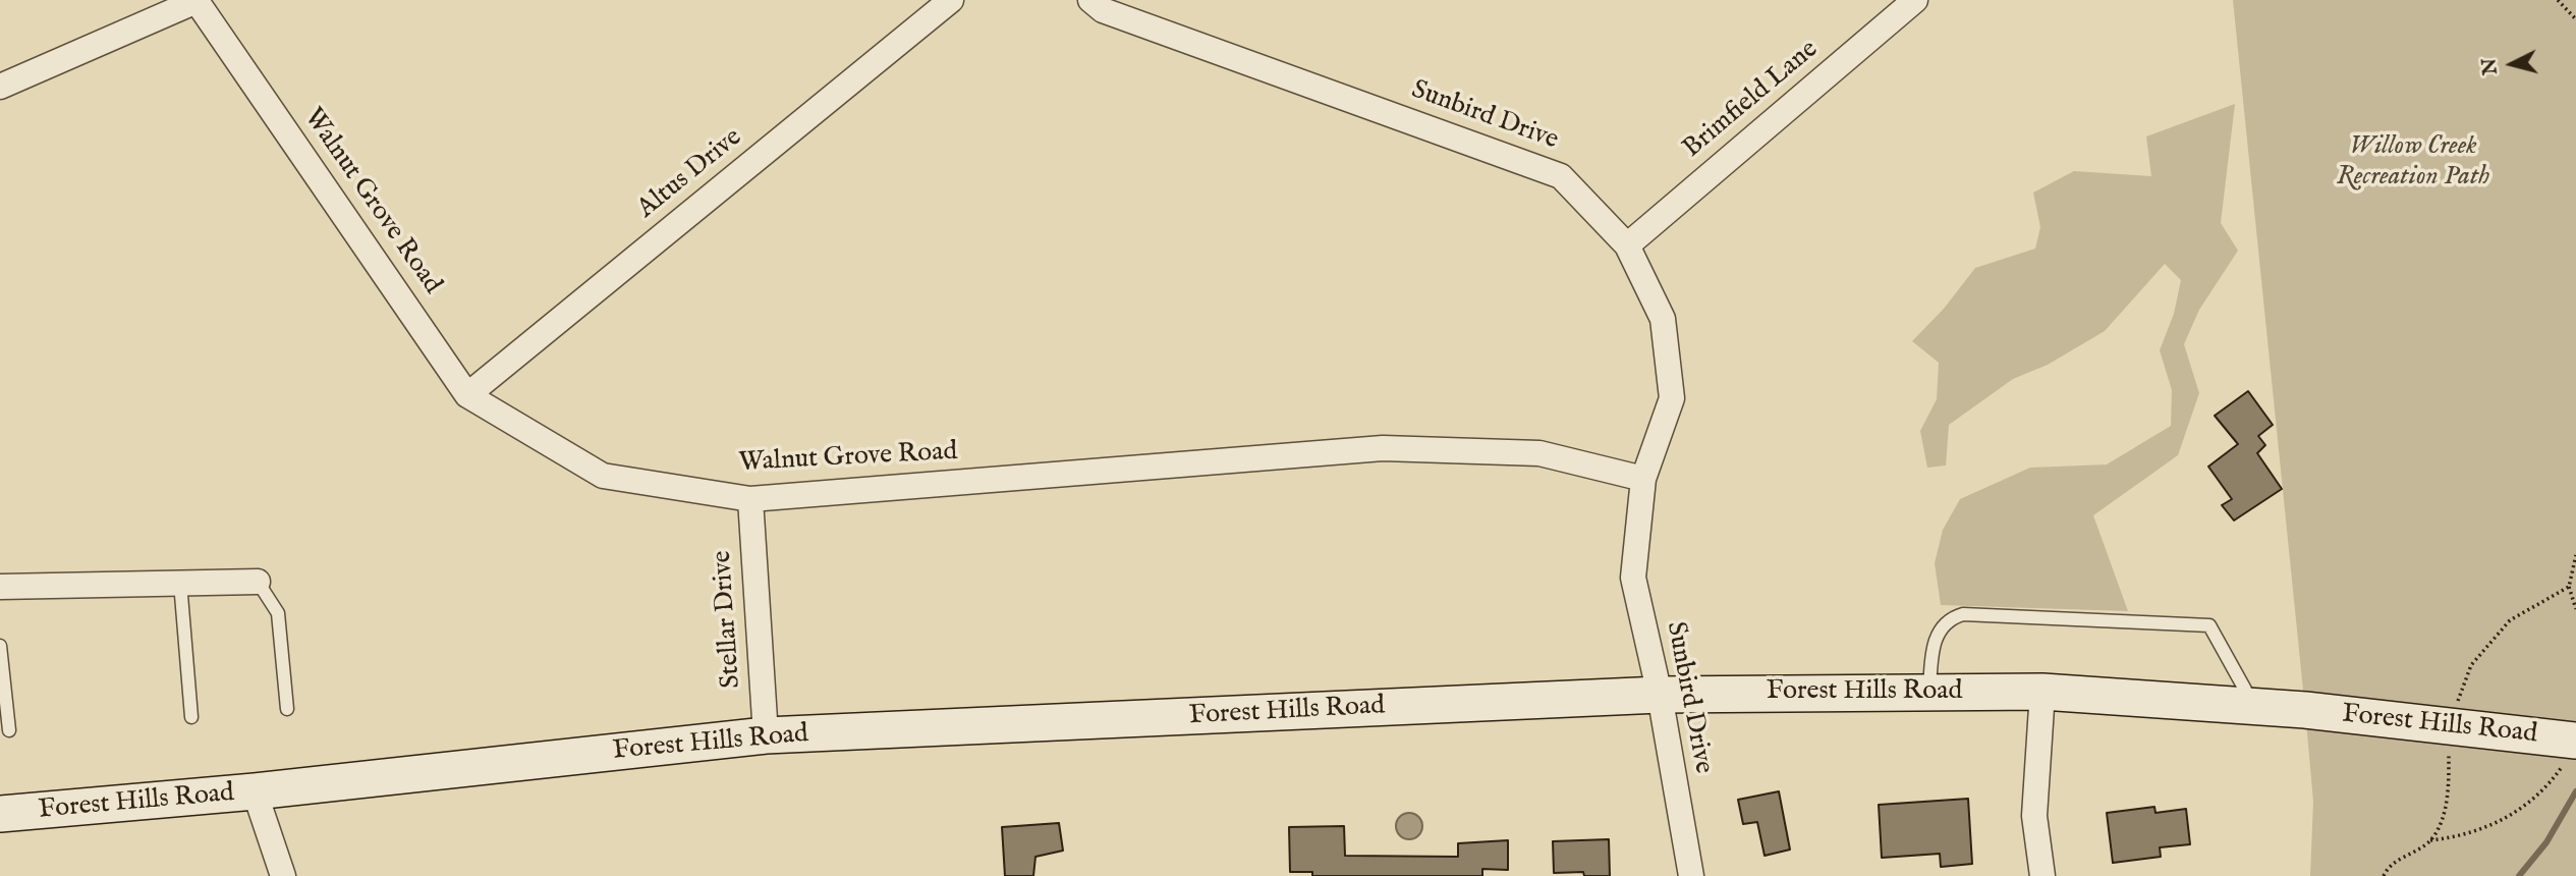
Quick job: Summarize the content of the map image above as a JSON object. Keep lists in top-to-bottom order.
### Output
{
  "streets": {
    "street": [
      "Brimfield Lane",
      "Sunbird Drive",
      "Altus Drive",
      "Walnut Grove Road",
      "Stellar Drive",
      "Forest Hills Road"
    ]
  },
  "crossings": [
    ["Brimfield Lane", "Sunbird Drive"],
    ["Sunbird Drive", "Walnut Grove Road"],
    ["Sunbird Drive", "Forest Hills Road"],
    ["Altus Drive", "Walnut Grove Road"],
    ["Walnut Grove Road", "Stellar Drive"],
    ["Stellar Drive", "Forest Hills Road"]
  ],
  "parks": ["Willow Creek Recreation Path"],
  "north": "left"
}
